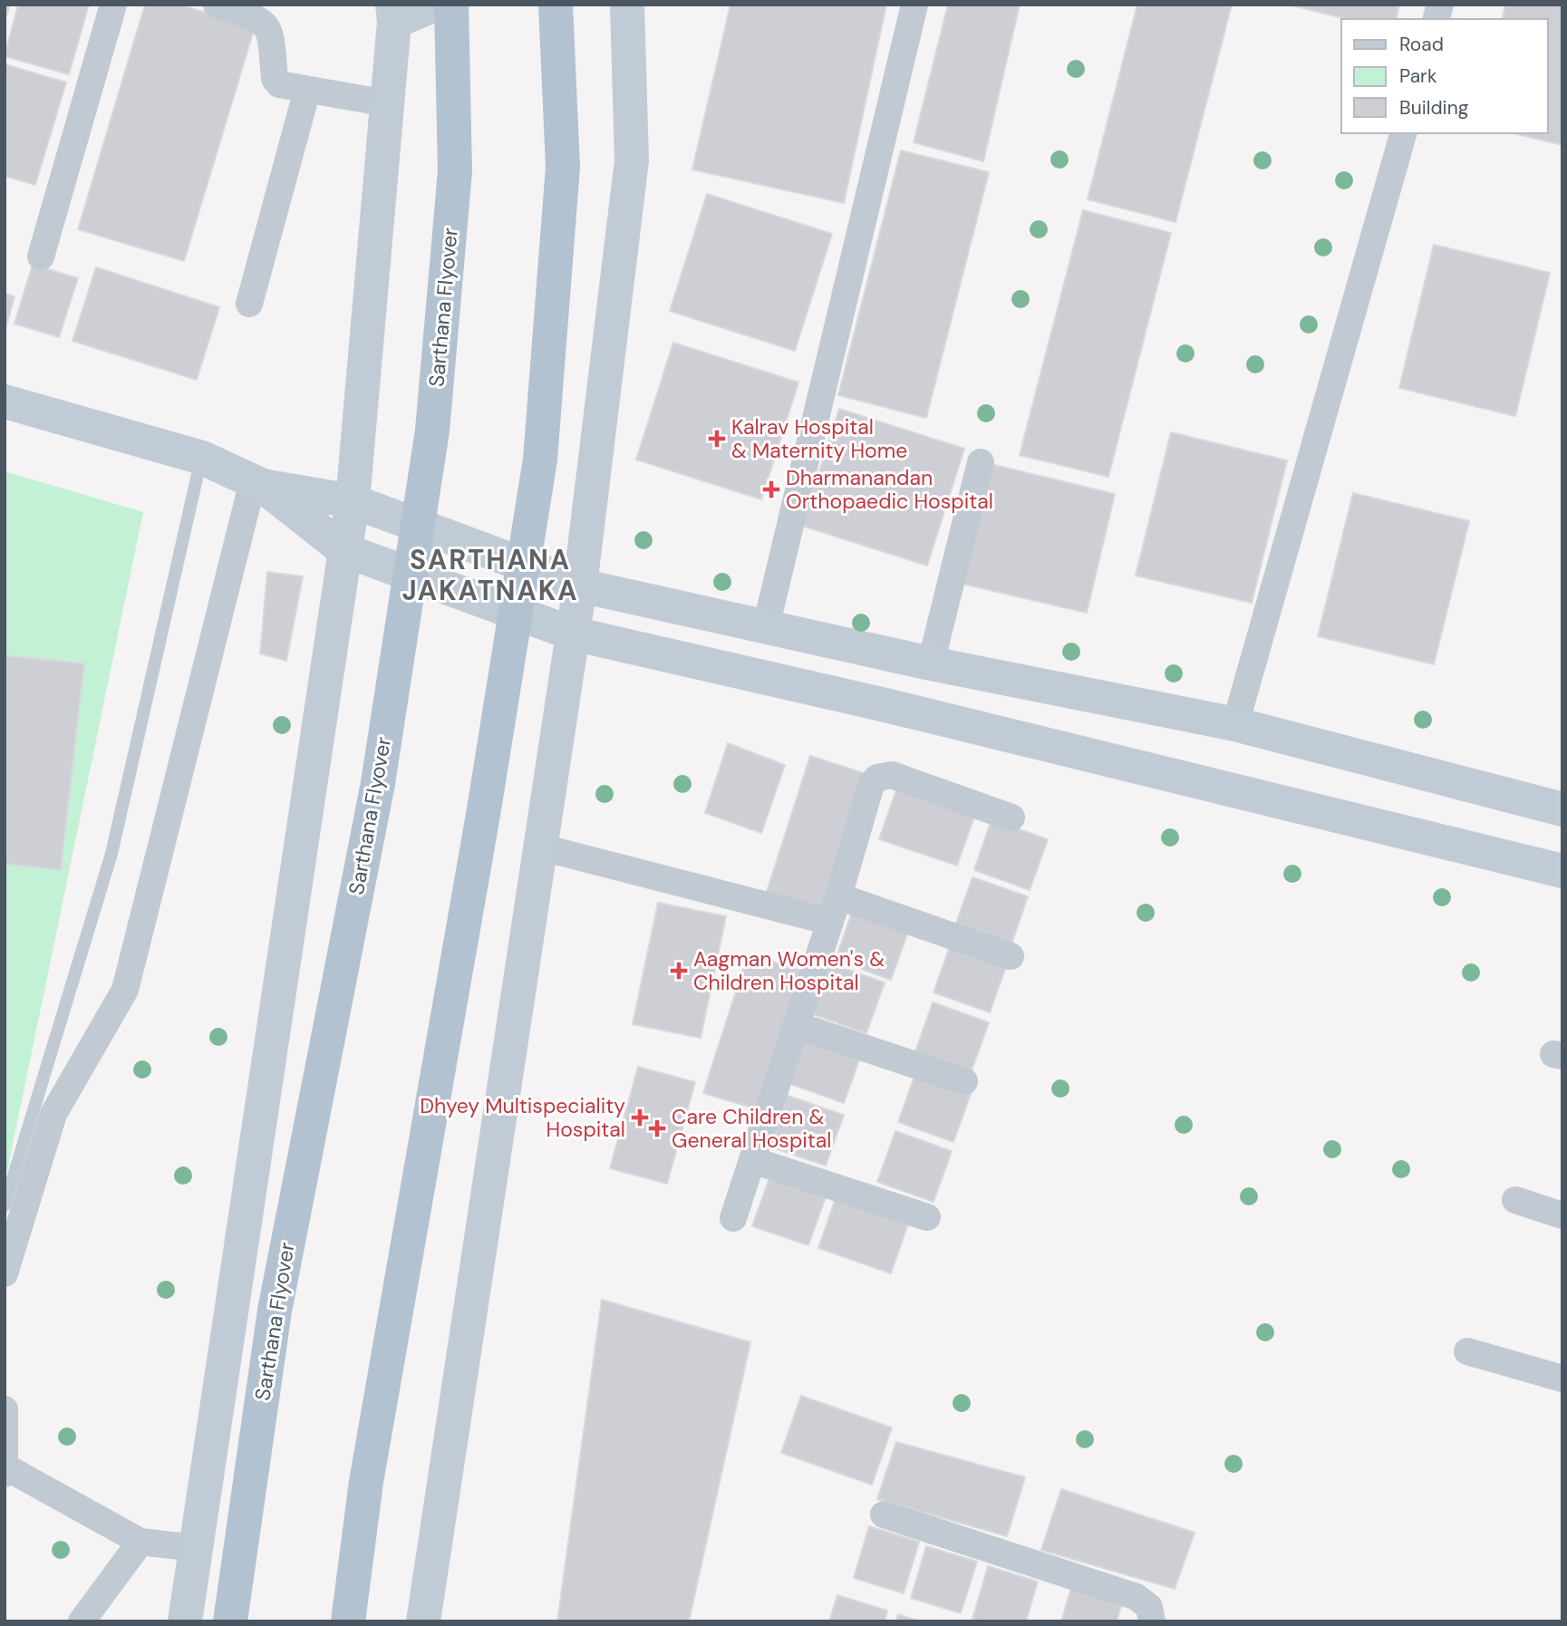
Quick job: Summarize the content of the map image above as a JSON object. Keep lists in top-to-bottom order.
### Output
{
  "streets": {
    "main road": ["Sarthana Flyover"]
  },
  "districts": ["SARTHANA JAKATNAKA"],
  "places": {
    "health": [
      "Kalrav Hospital & Maternity Home",
      "Dharmanandan Orthopaedic Hospital",
      "Aagman Women's & Children Hospital",
      "Dhyey Multispeciality Hospital",
      "Care Children & General Hospital"
    ]
  },
  "legend": ["Road", "Park", "Building"]
}
